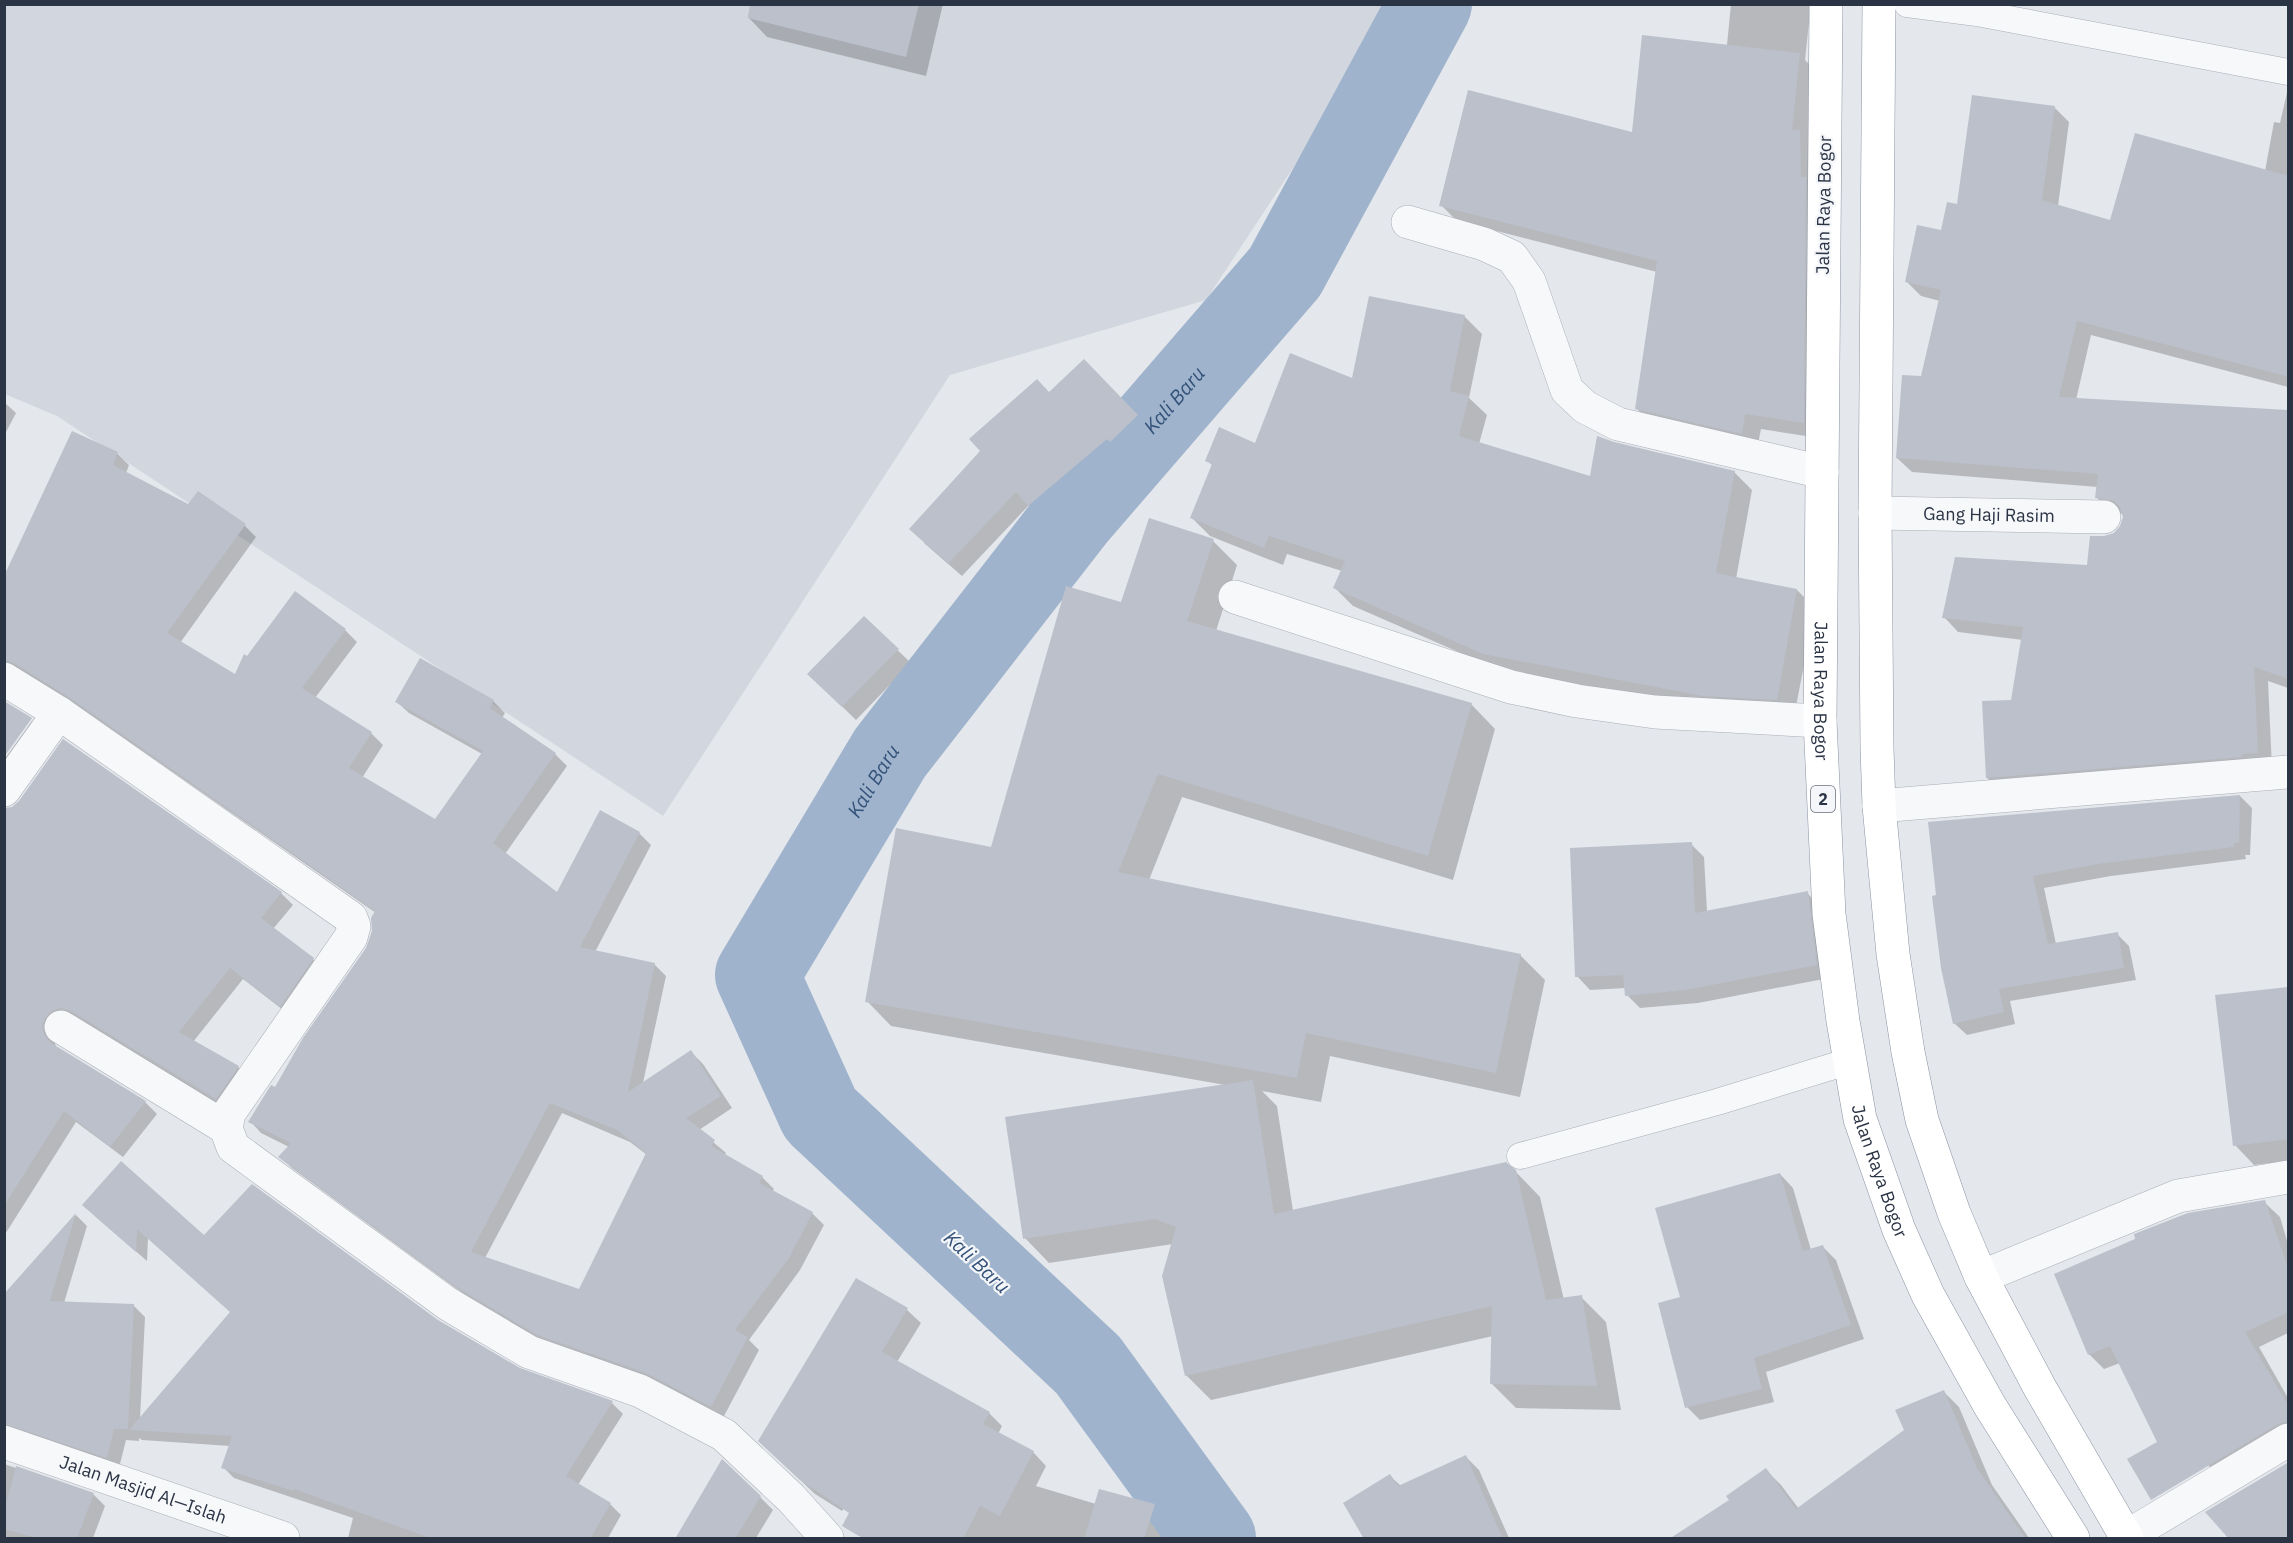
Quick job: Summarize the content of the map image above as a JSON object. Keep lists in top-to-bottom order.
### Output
{
  "streets": {
    "highway": ["Jalan Raya Bogor", "2"],
    "street": ["Gang Haji Rasim", "Jalan Masjid Al—Islah"]
  },
  "water": ["Kali Baru"]
}
